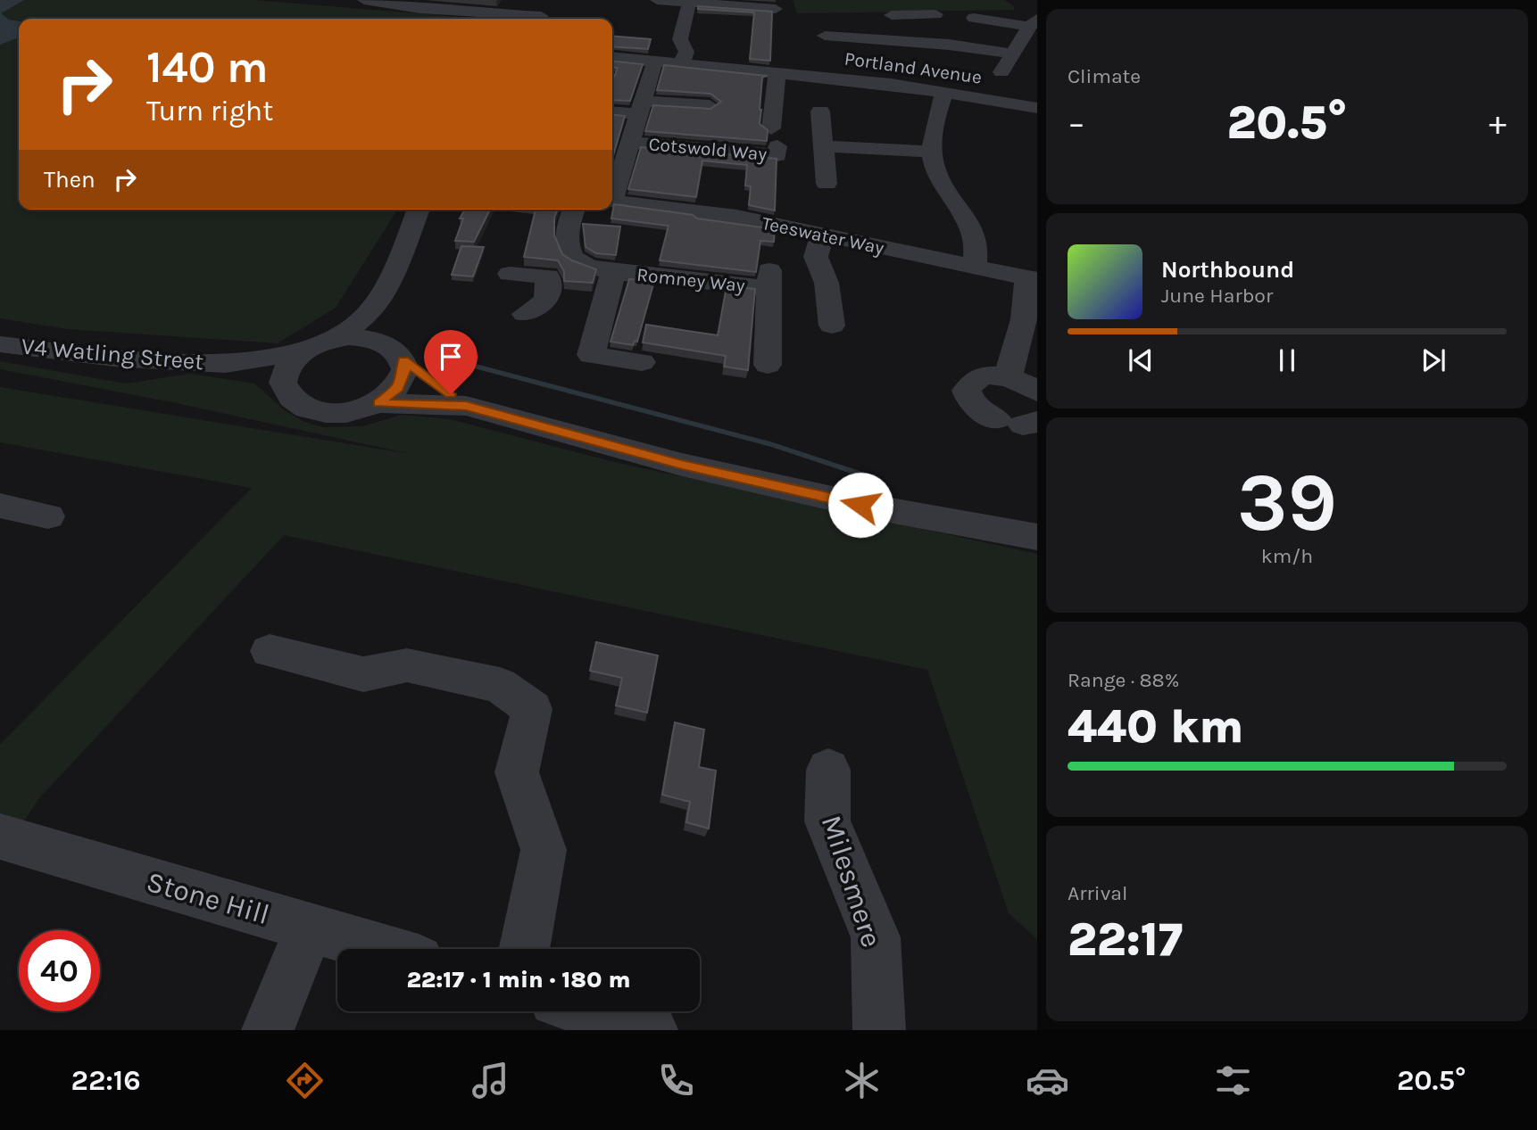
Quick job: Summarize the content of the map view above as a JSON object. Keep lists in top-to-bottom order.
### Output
{
  "streets": {
    "street": [
      "Portland Avenue",
      "Cotswold Way",
      "Teeswater Way",
      "Romney Way",
      "V4 Watling Street",
      "Milesmere",
      "Stone Hill"
    ]
  },
  "crossings": [
    ["Portland Avenue", "Cotswold Way"]
  ],
  "page": {
    "tile": [
      "Climate",
      ["39", "km/h"],
      ["Range · 88%", "440 km"],
      ["Arrival", "22:17"]
    ],
    "turn": ["140 m", "Turn right"],
    "heat": ["−", "20.5°", "+"],
    "then": "Then",
    "song": ["Northbound", "June Harbor"],
    "limit": "40",
    "trip": "22:17 · 1 min · 180 m",
    "tabs": ["22:16", "20.5°"]
  }
}
